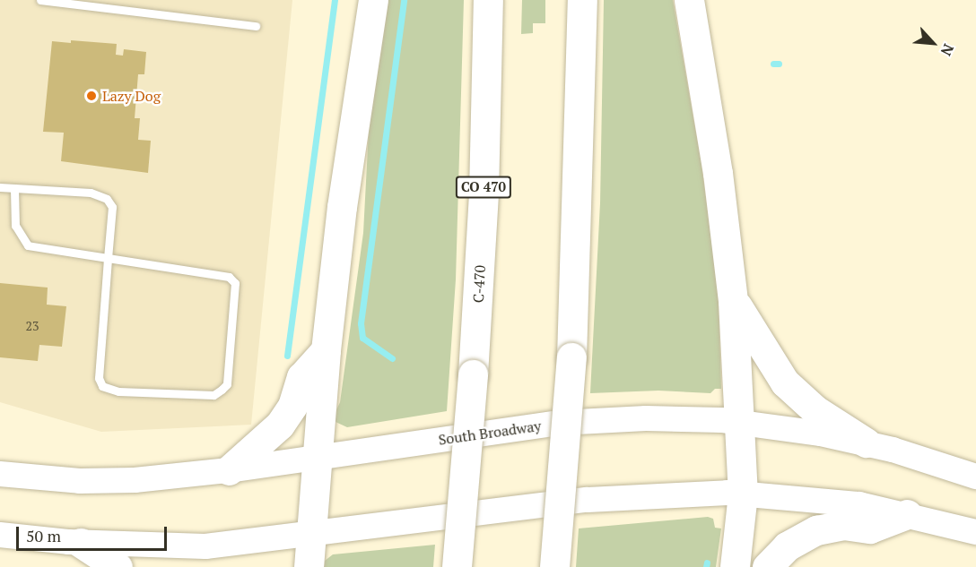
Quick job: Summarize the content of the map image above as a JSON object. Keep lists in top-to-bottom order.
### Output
{
  "streets": {
    "highway": ["CO 470", "C-470"],
    "main road": ["South Broadway"]
  },
  "places": ["Lazy Dog"],
  "house_numbers": ["23"],
  "scale_bar": "50 m",
  "north": "bottom right"
}
